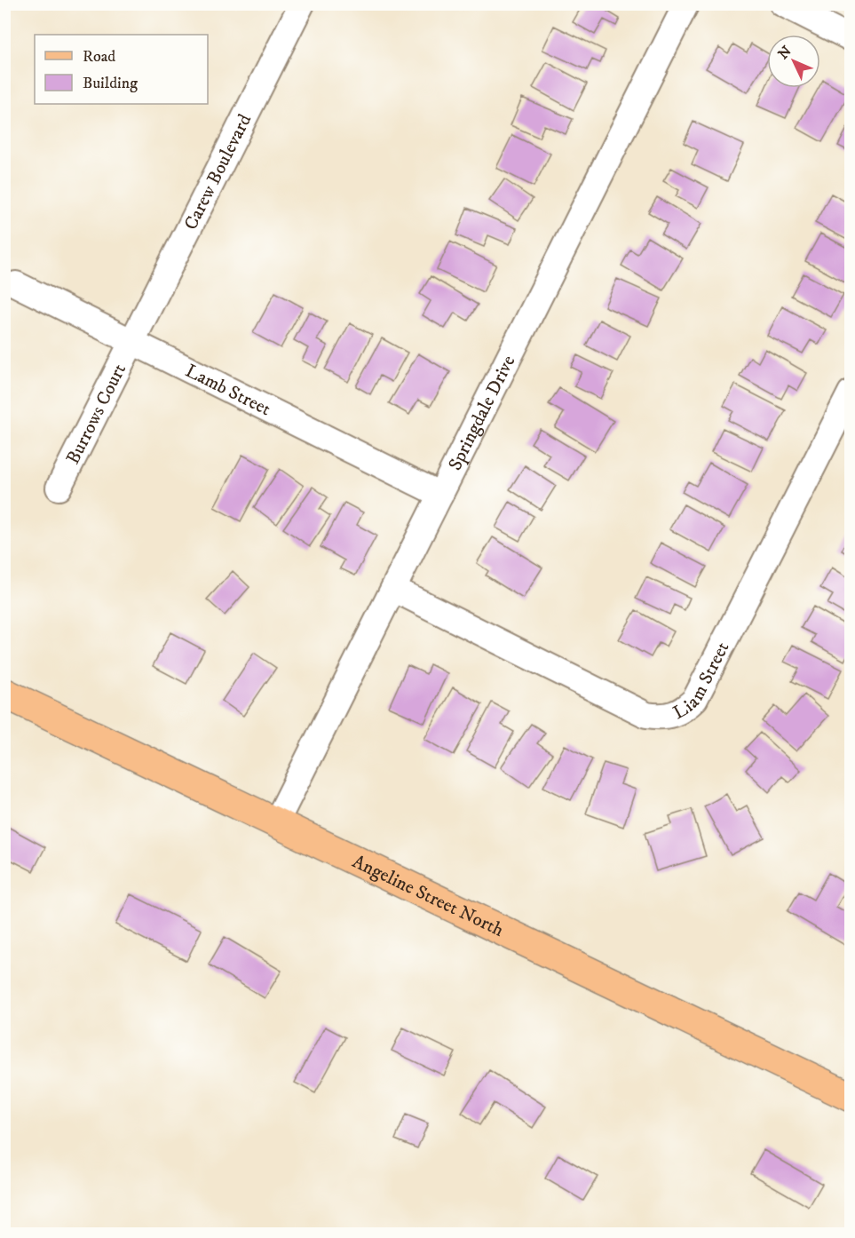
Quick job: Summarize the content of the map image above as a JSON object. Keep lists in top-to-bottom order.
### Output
{
  "streets": {
    "main road": ["Angeline Street North"],
    "street": [
      "Carew Boulevard",
      "Lamb Street",
      "Springdale Drive",
      "Burrows Court",
      "Liam Street"
    ]
  },
  "crossings": [
    ["Carew Boulevard", "Lamb Street"],
    ["Carew Boulevard", "Burrows Court"],
    ["Lamb Street", "Springdale Drive"],
    ["Lamb Street", "Burrows Court"],
    ["Springdale Drive", "Liam Street"],
    ["Springdale Drive", "Angeline Street North"]
  ],
  "legend": ["Road", "Building"],
  "north": "top left"
}
